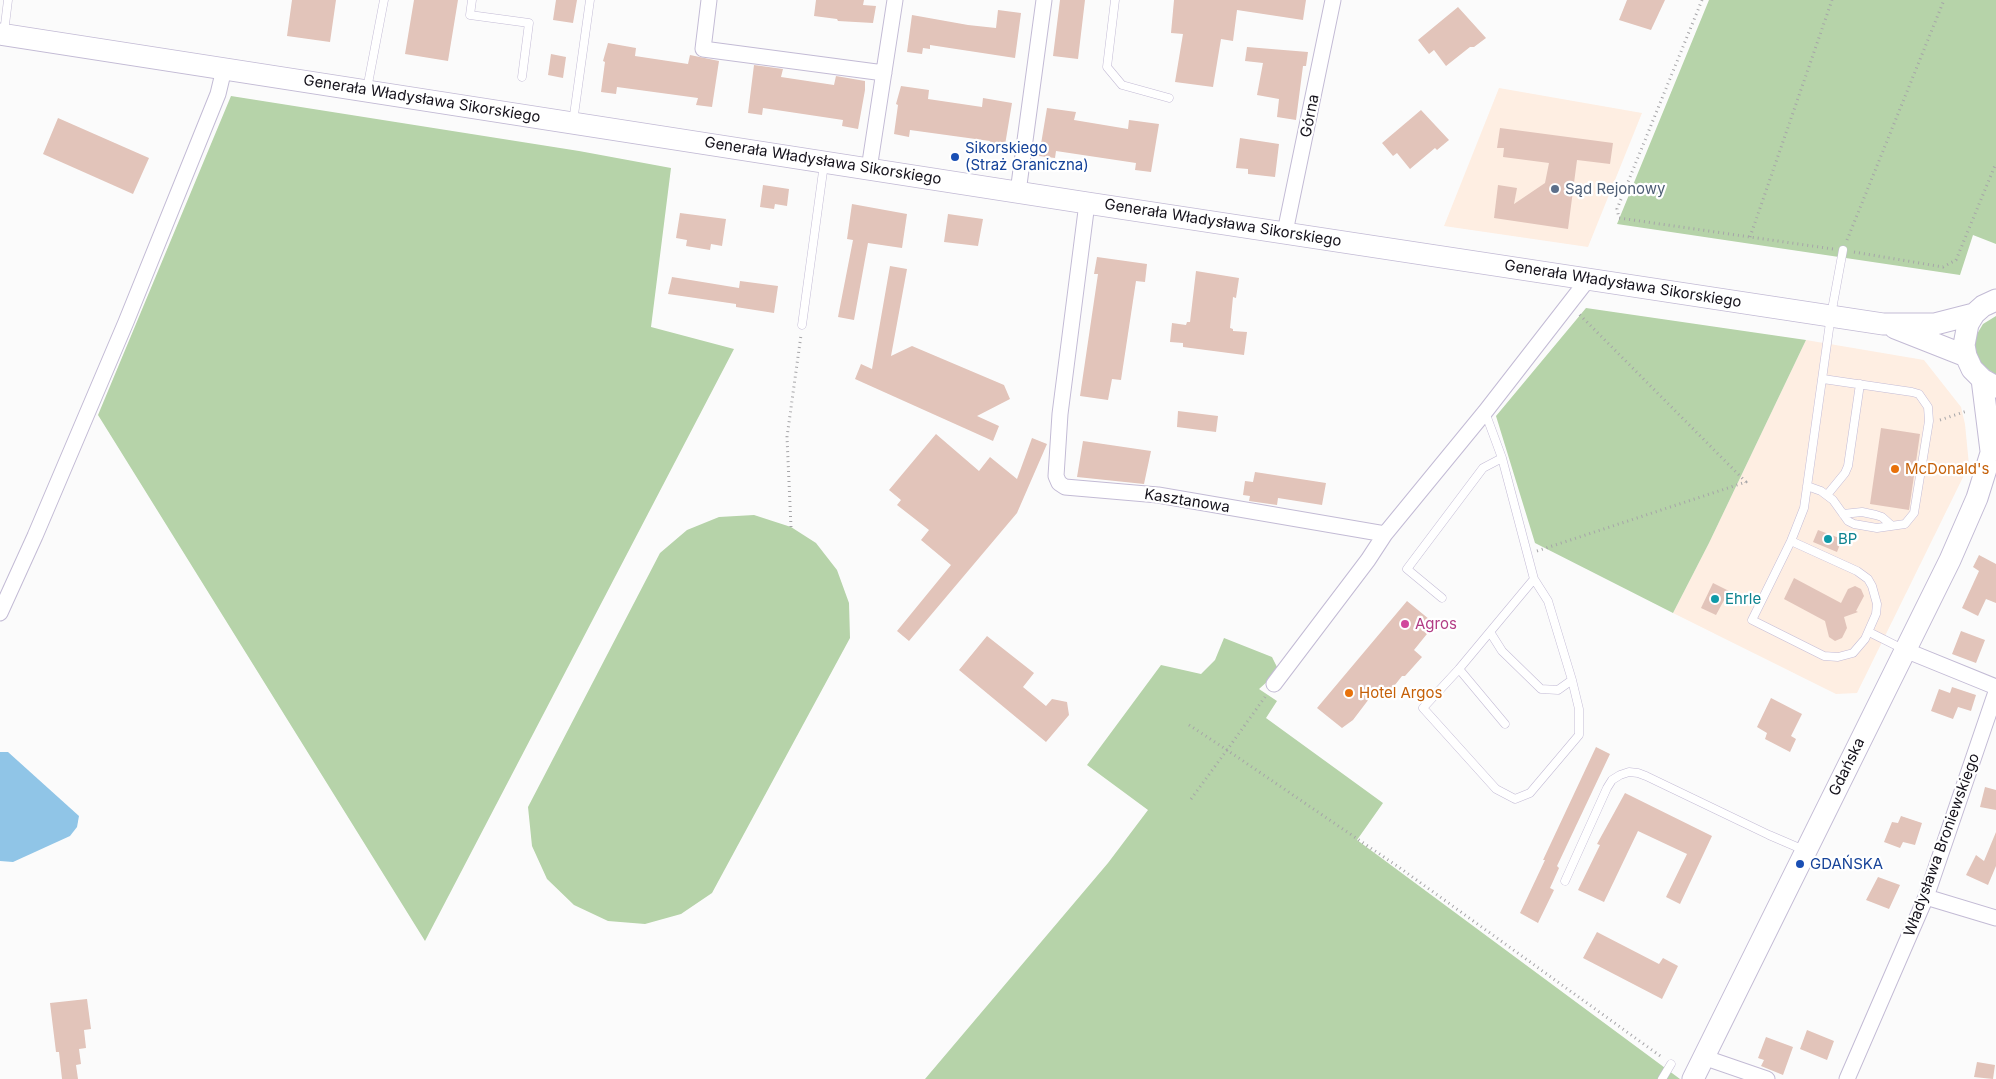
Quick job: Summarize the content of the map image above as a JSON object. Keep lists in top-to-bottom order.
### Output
{
  "streets": {
    "main road": ["Generała Władysława Sikorskiego", "Gdańska"],
    "street": ["Górna", "Kasztanowa", "Władysława Broniewskiego"]
  },
  "crossings": [
    ["Generała Władysława Sikorskiego", "Górna"],
    ["Generała Władysława Sikorskiego", "Kasztanowa"]
  ],
  "places": [
    "Sikorskiego (Straż Graniczna)",
    "Sąd Rejonowy",
    "McDonald's",
    "BP",
    "Ehrle",
    "Agros",
    "Hotel Argos",
    "GDAŃSKA"
  ]
}
